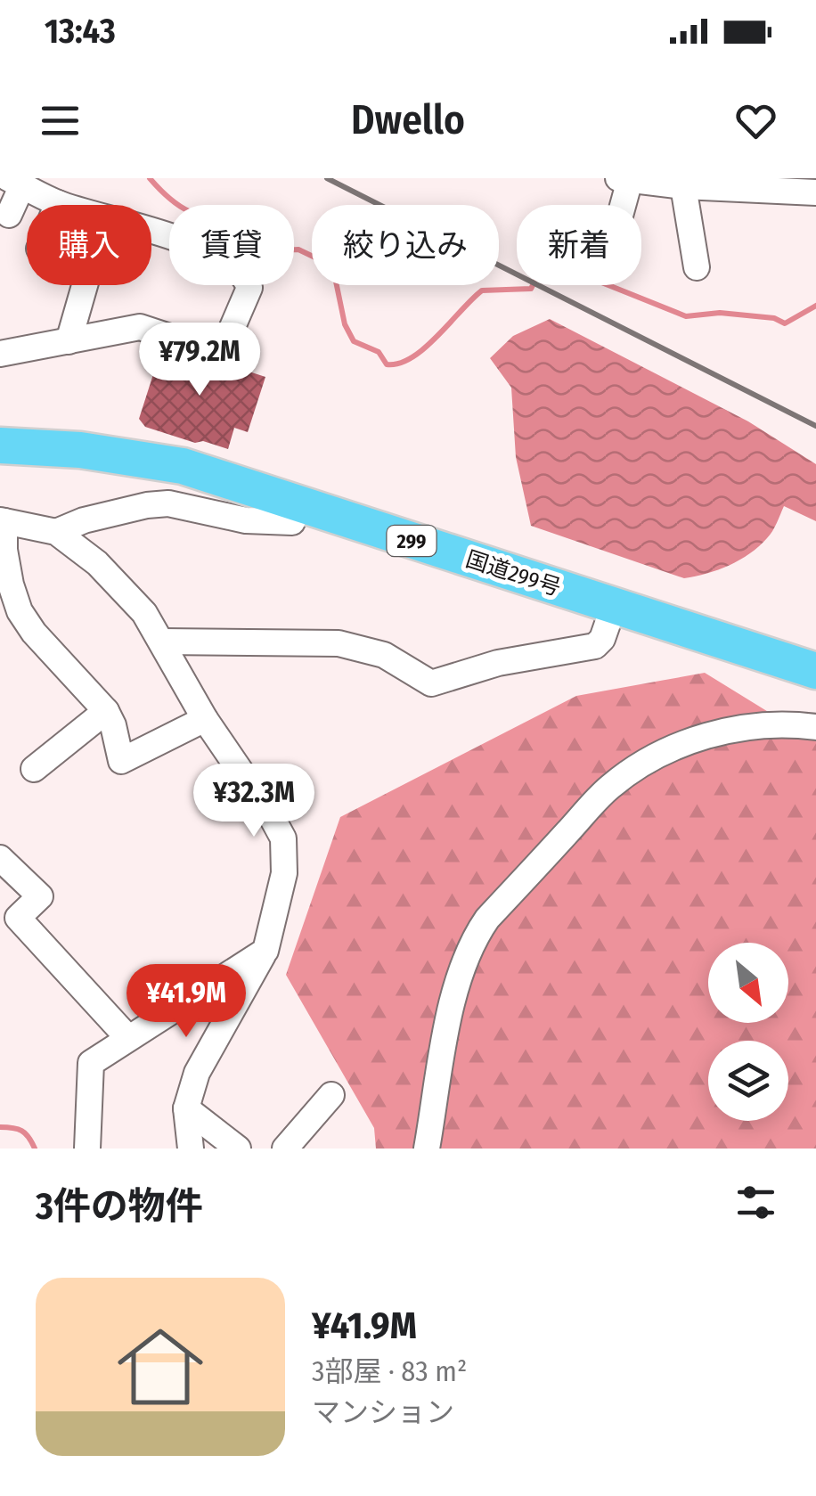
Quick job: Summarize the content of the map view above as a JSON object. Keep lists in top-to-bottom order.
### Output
{
  "streets": {
    "highway": ["299", "国道299号"]
  },
  "north": "bottom right",
  "page": {
    "status": "13:43",
    "header": "Dwello",
    "chip": [
      "購入",
      "賃貸",
      "絞り込み",
      "新着"
    ],
    "price": ["¥79.2M", "¥32.3M", "¥41.9M"],
    "heading": "3件の物件",
    "list": [
      {
        "name": "¥41.9M",
        "note": "3部屋 · 83 m² · マンション"
      }
    ]
  }
}
